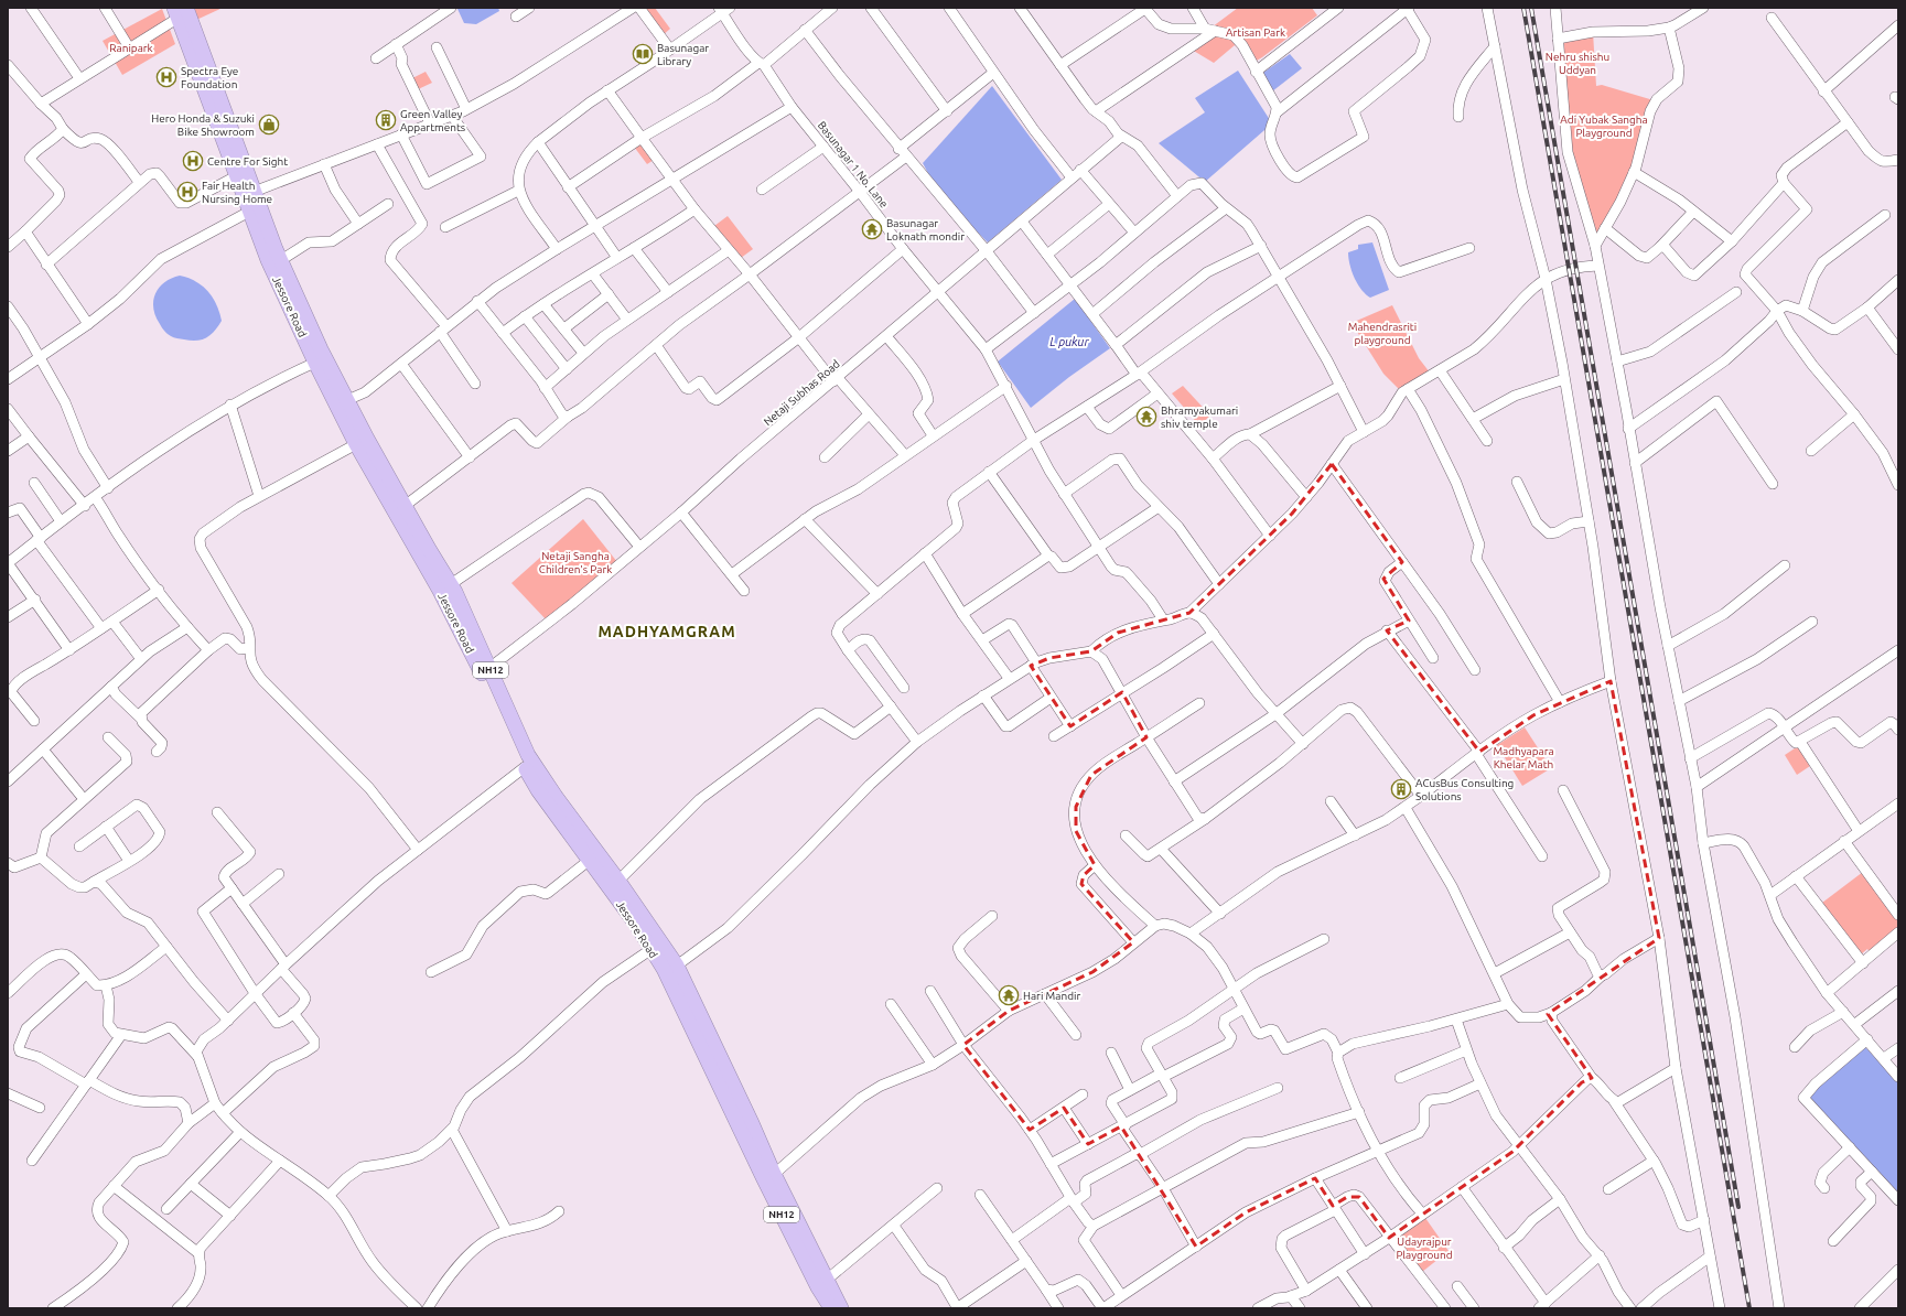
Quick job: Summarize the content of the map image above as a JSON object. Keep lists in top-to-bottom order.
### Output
{
  "streets": {
    "highway": ["Jessore Road", "NH12"],
    "street": ["Basunagar 1 No. Lane", "Netaji Subhas Road"]
  },
  "crossings": [
    ["Basunagar 1 No. Lane", "Netaji Subhas Road"],
    ["Jessore Road", "NH12"],
    ["Netaji Subhas Road", "NH12"]
  ],
  "districts": ["MADHYAMGRAM"],
  "water": ["L pukur"],
  "parks": [
    "Artisan Park",
    "Ranipark",
    "Nehru shishu Uddyan",
    "Adi Yubak Sangha Playground",
    "Mahendrasriti playground",
    "Netaji Sangha Children's Park",
    "Madhyapara Khelar Math",
    "Udayrajpur Playground"
  ],
  "places": {
    "library": ["Basunagar Library"],
    "hospital": ["Spectra Eye Foundation", "Centre For Sight", "Fair Health Nursing Home"],
    "building": ["Green Valley Appartments", "ACusBus Consulting Solutions"],
    "shop": ["Hero Honda & Suzuki Bike Showroom"],
    "temple": ["Basunagar Loknath mondir", "Bhramyakumari shiv temple", "Hari Mandir"]
  }
}
